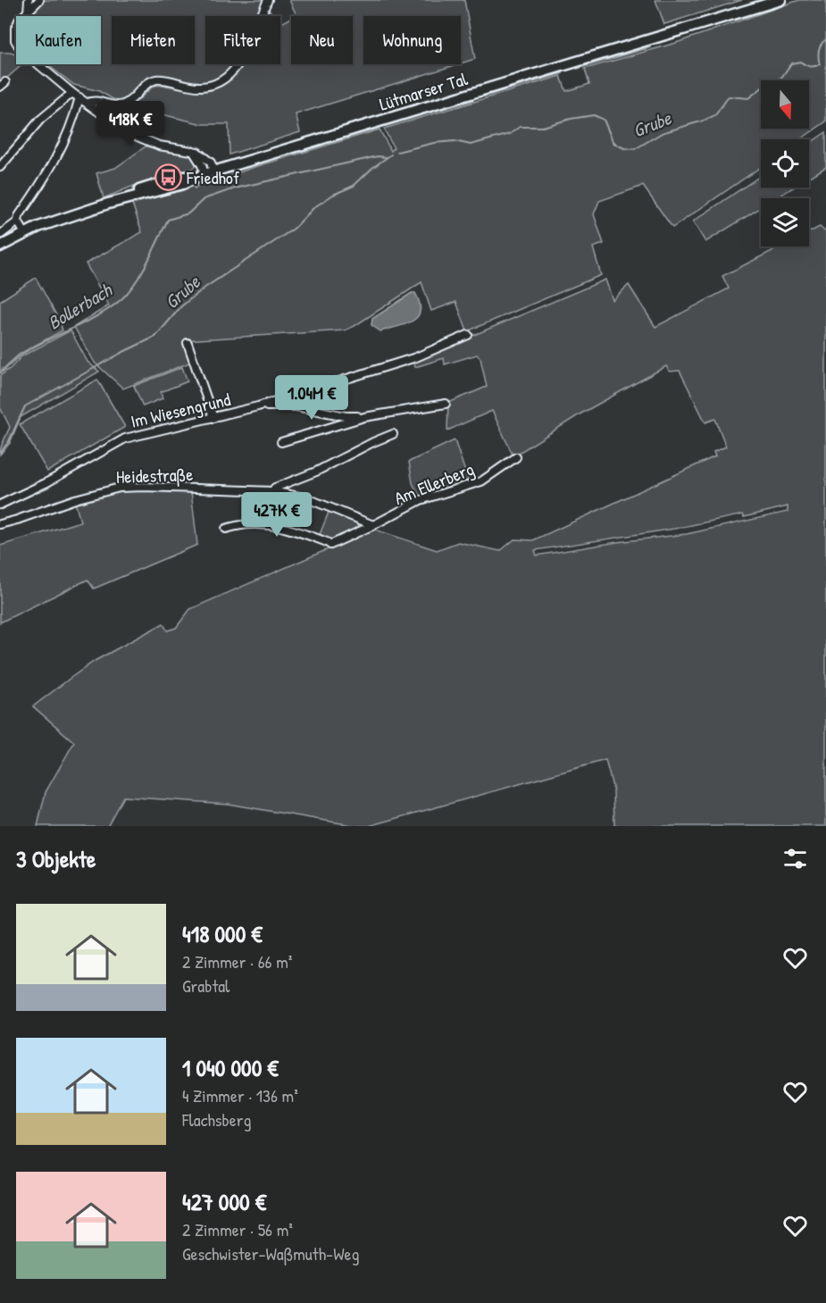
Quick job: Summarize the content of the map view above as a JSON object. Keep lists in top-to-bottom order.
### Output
{
  "streets": {
    "main road": ["Lütmarser Tal"],
    "street": ["Im Wiesengrund", "Heidestraße", "Am Ellerberg"]
  },
  "crossings": [
    ["Heidestraße", "Am Ellerberg"]
  ],
  "water": ["Grube", "Bollerbach"],
  "places": {
    "bus stop": ["Friedhof"]
  },
  "north": "bottom",
  "page": {
    "chip": [
      "Kaufen",
      "Mieten",
      "Filter",
      "Neu",
      "Wohnung"
    ],
    "price": ["418K €", "1.04M €", "427K €"],
    "heading": "3 Objekte",
    "list": [
      {
        "name": "418 000 €",
        "note": "2 Zimmer · 66 m² · Grabtal"
      },
      {
        "name": "1 040 000 €",
        "note": "4 Zimmer · 136 m² · Flachsberg"
      },
      {
        "name": "427 000 €",
        "note": "2 Zimmer · 56 m² · Geschwister-Waßmuth-Weg"
      }
    ]
  }
}
